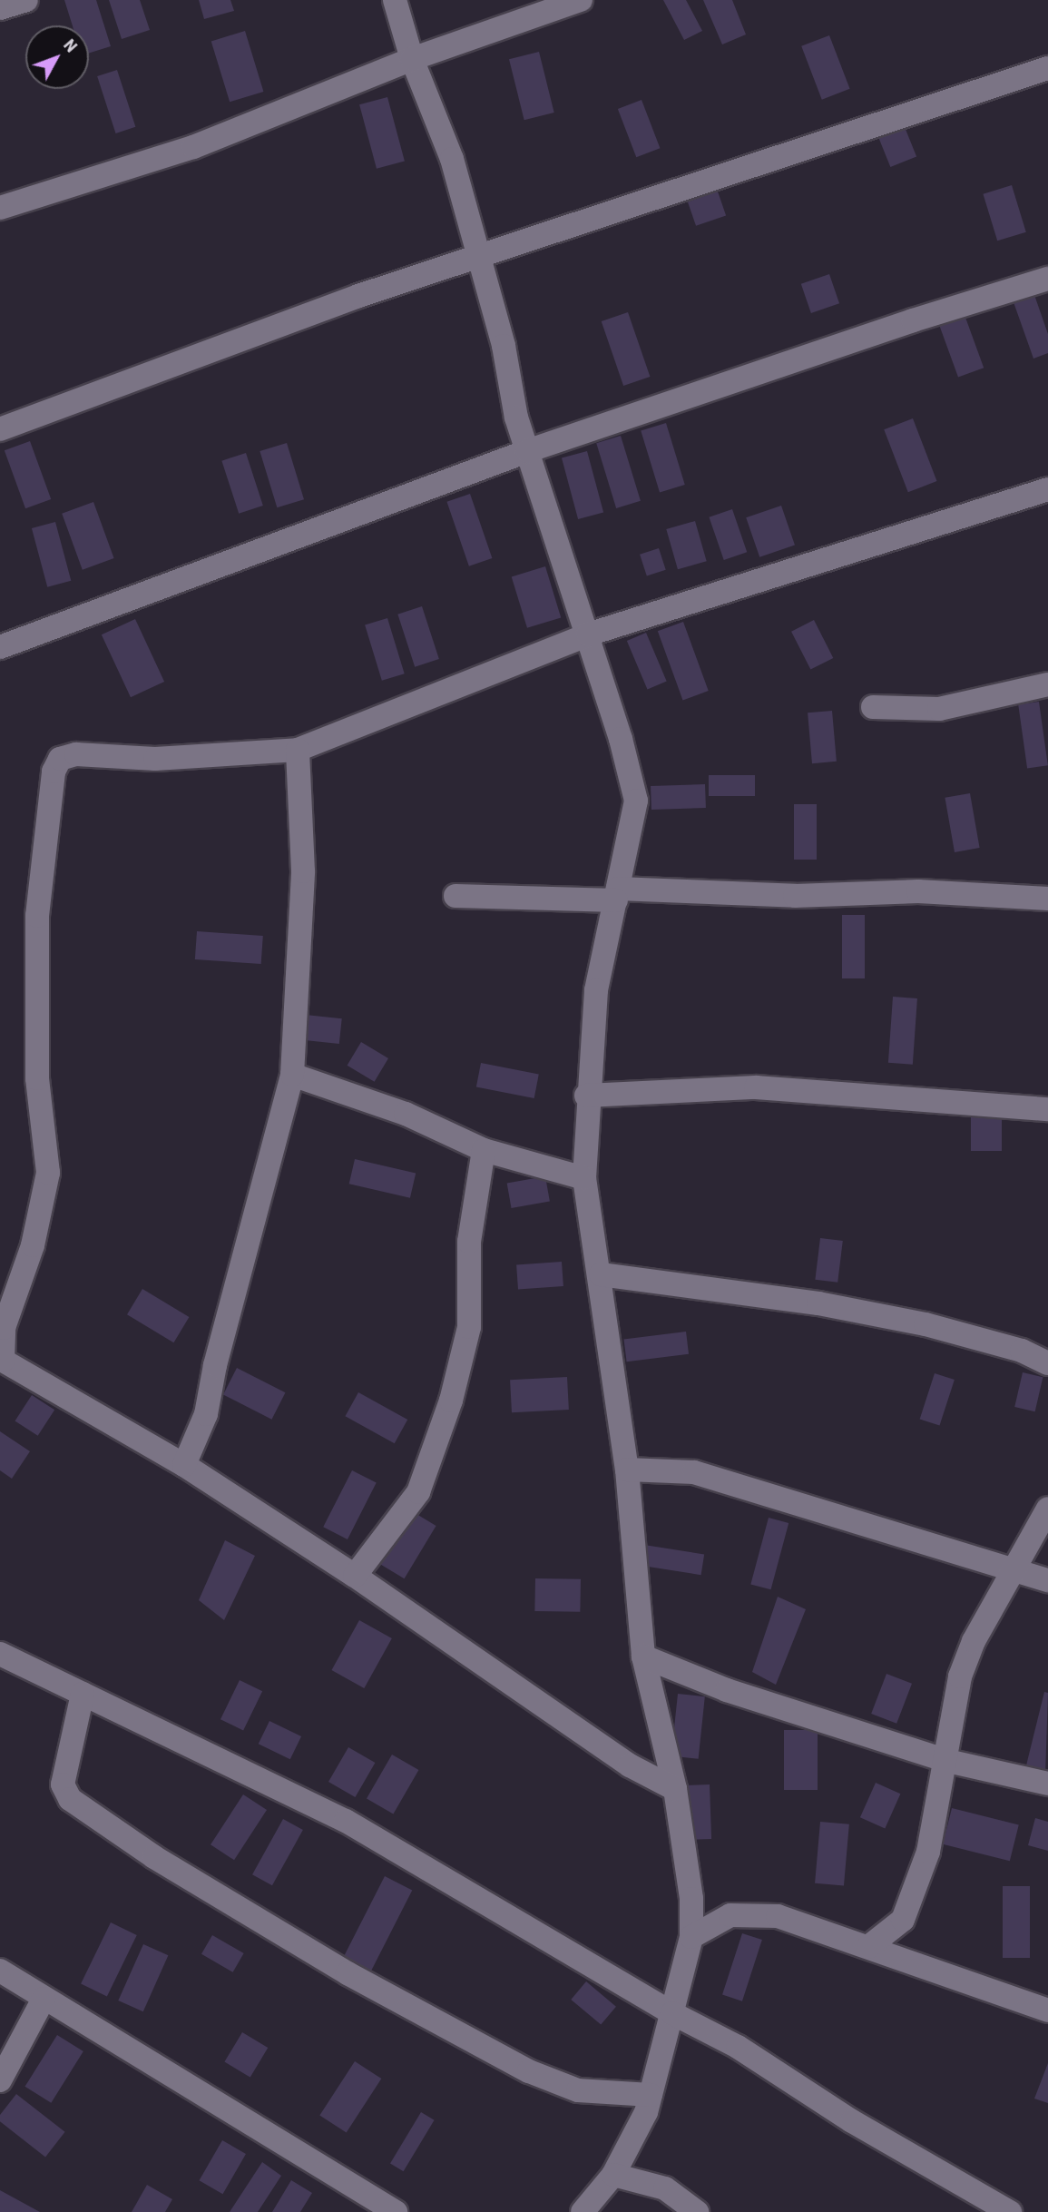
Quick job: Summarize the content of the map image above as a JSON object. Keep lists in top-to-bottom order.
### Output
{
  "north": "top right"
}
